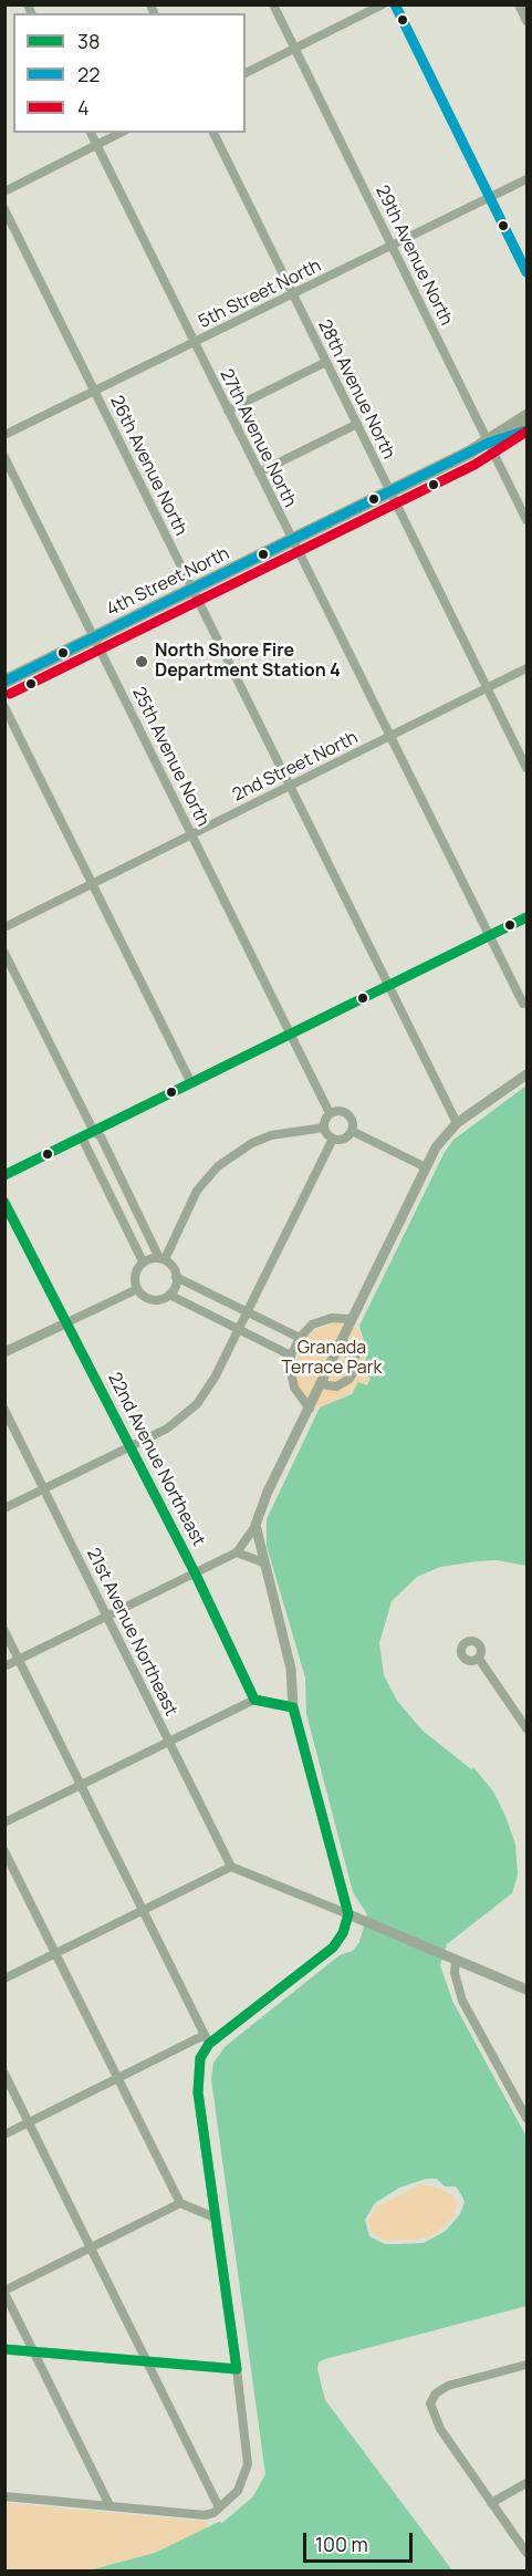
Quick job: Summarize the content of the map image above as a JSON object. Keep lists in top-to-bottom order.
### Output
{
  "streets": {
    "main road": ["4th Street North"],
    "street": [
      "29th Avenue North",
      "5th Street North",
      "28th Avenue North",
      "27th Avenue North",
      "26th Avenue North",
      "25th Avenue North",
      "2nd Street North",
      "22nd Avenue Northeast",
      "21st Avenue Northeast"
    ]
  },
  "crossings": [
    ["29th Avenue North", "5th Street North"],
    ["29th Avenue North", "4th Street North"],
    ["5th Street North", "28th Avenue North"],
    ["5th Street North", "27th Avenue North"],
    ["5th Street North", "26th Avenue North"],
    ["28th Avenue North", "4th Street North"],
    ["28th Avenue North", "2nd Street North"],
    ["27th Avenue North", "4th Street North"],
    ["27th Avenue North", "2nd Street North"],
    ["26th Avenue North", "4th Street North"],
    ["26th Avenue North", "2nd Street North"],
    ["4th Street North", "25th Avenue North"],
    ["25th Avenue North", "2nd Street North"]
  ],
  "parks": ["Granada Terrace Park"],
  "places": ["North Shore Fire Department Station 4"],
  "lines": ["transit line 22", "transit line 4", "transit line 38"],
  "legend": ["38", "22", "4"],
  "scale_bar": "100 m"
}
